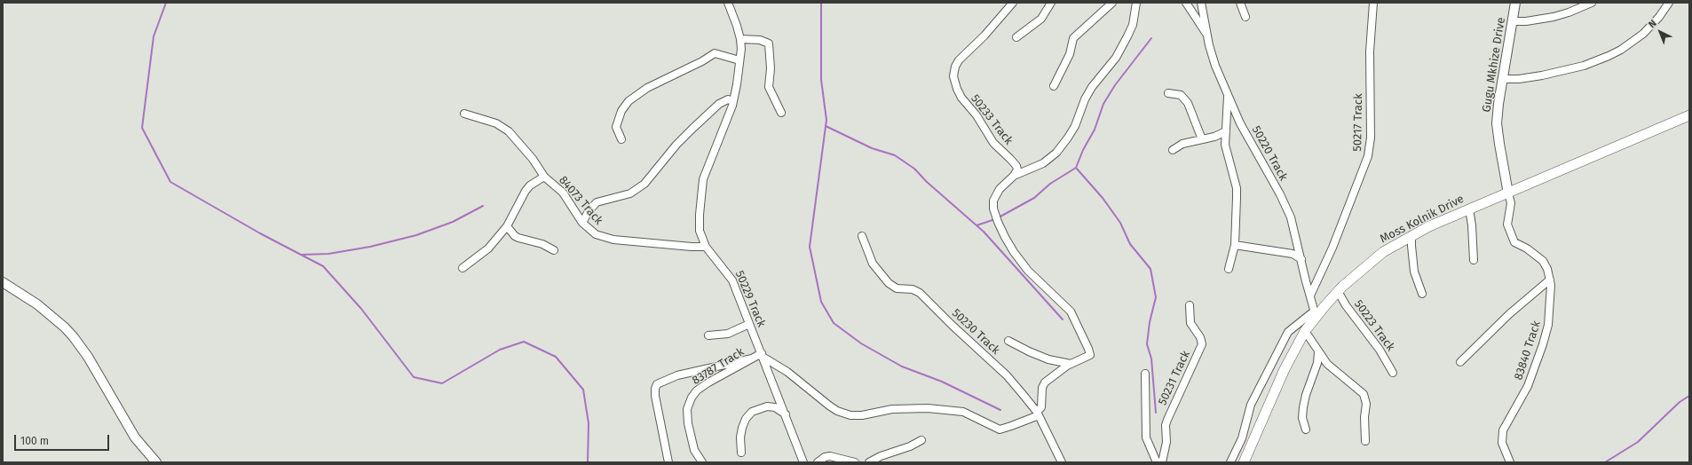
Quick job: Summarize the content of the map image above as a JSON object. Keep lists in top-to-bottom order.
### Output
{
  "streets": {
    "main road": ["Moss Kolnik Drive"],
    "street": [
      "Gugu Mkhize Drive",
      "50233 Track",
      "50217 Track",
      "50220 Track",
      "84073 Track",
      "50229 Track",
      "50223 Track",
      "50230 Track",
      "83840 Track",
      "83787 Track",
      "50231 Track"
    ]
  },
  "crossings": [
    ["Gugu Mkhize Drive", "Moss Kolnik Drive"],
    ["Gugu Mkhize Drive", "83840 Track"],
    ["50217 Track", "50220 Track"],
    ["50220 Track", "Moss Kolnik Drive"],
    ["84073 Track", "50229 Track"],
    ["Moss Kolnik Drive", "50223 Track"],
    ["Moss Kolnik Drive", "83840 Track"],
    ["50229 Track", "83787 Track"]
  ],
  "scale_bar": "100 m",
  "north": "top left"
}
